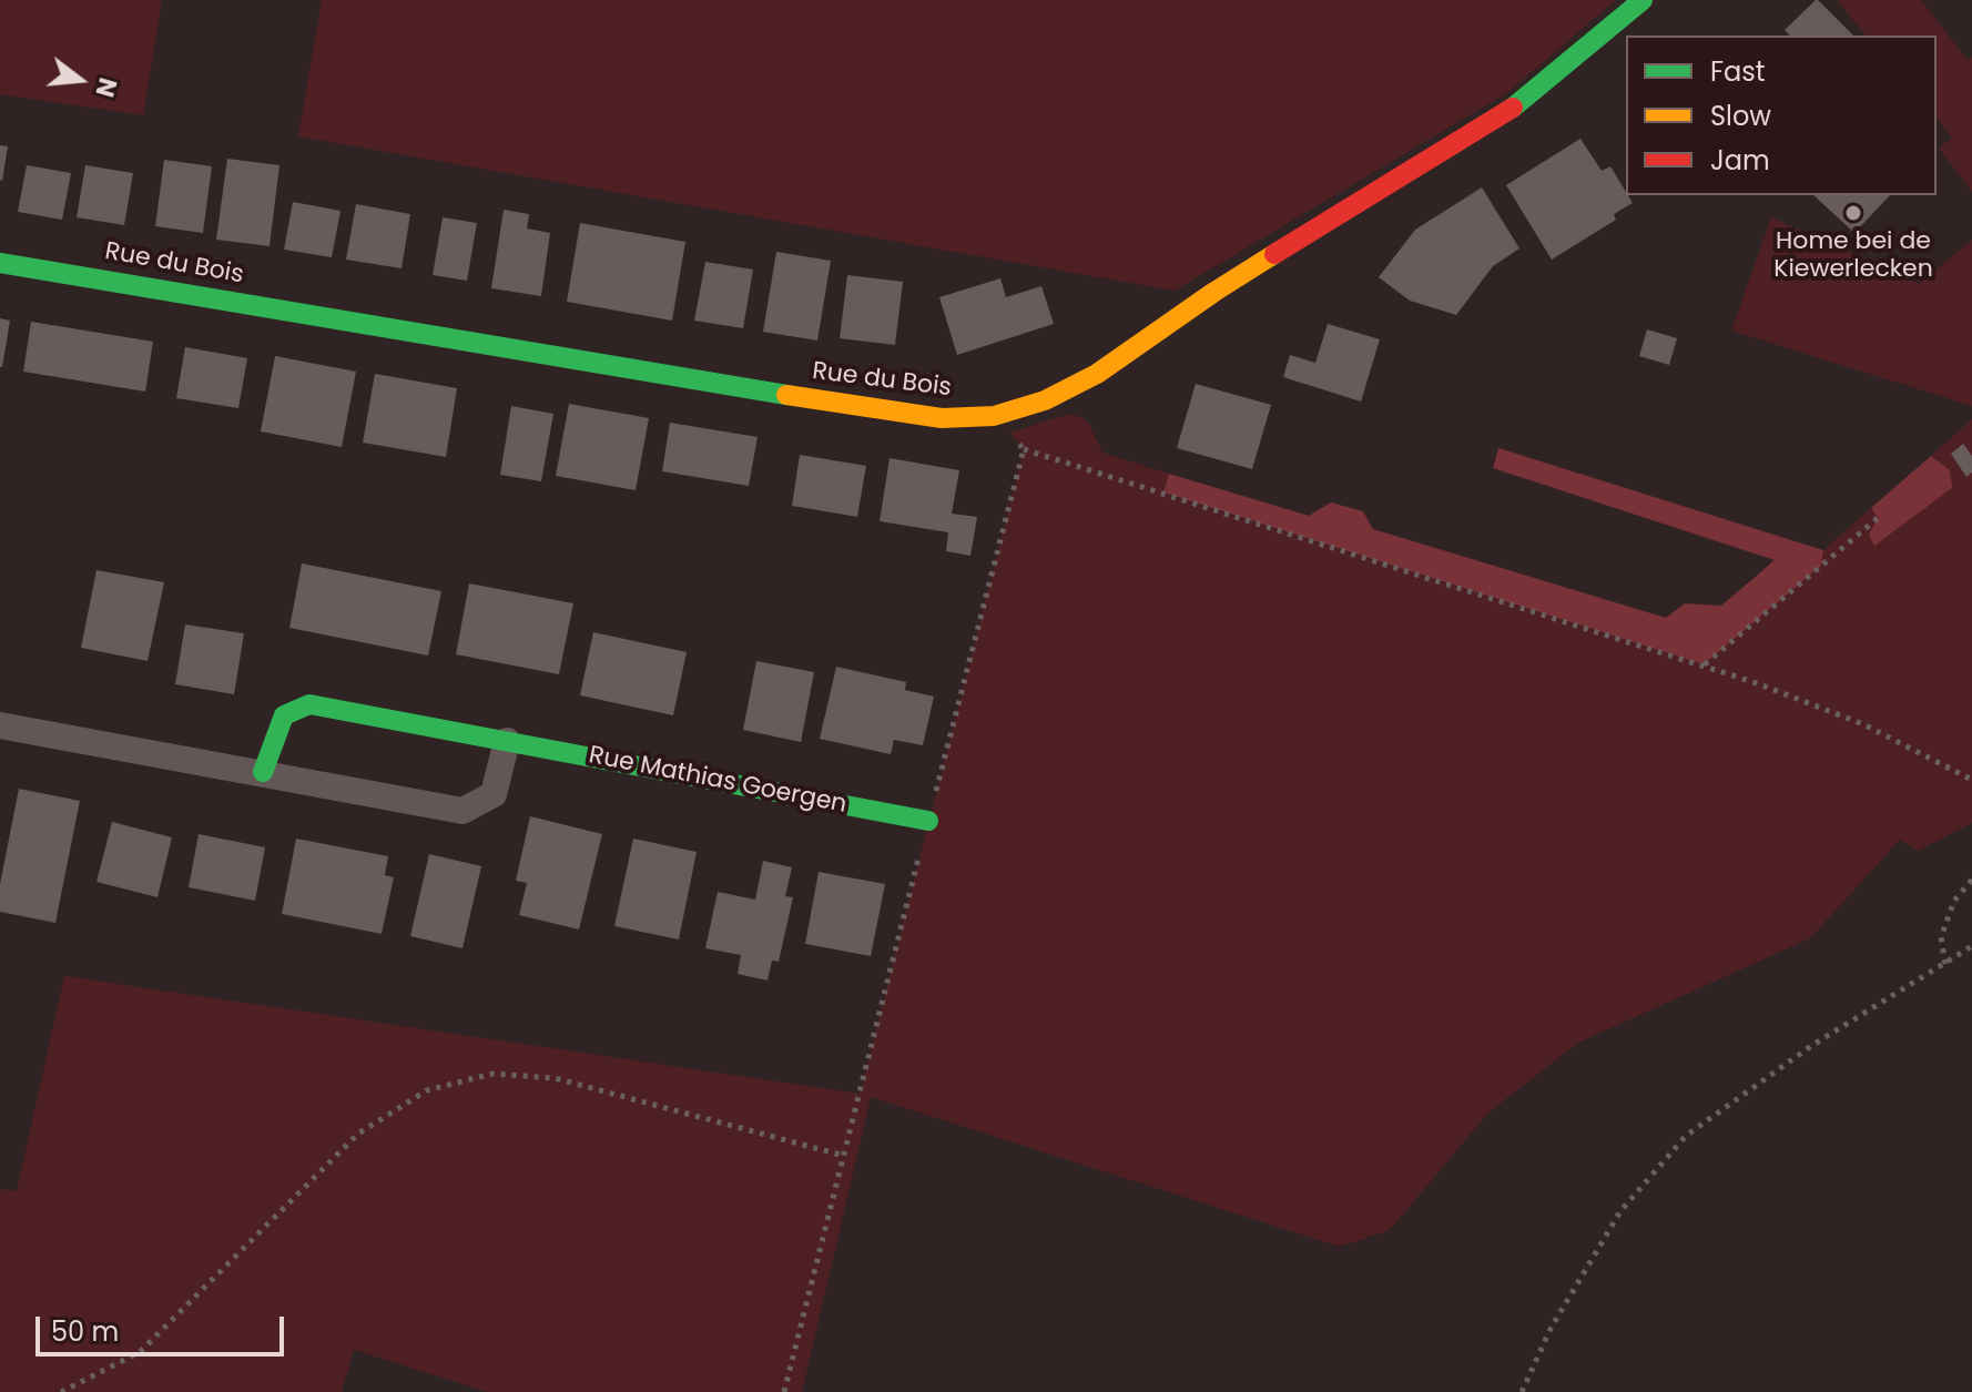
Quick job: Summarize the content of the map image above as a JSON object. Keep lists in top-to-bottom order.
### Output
{
  "streets": {
    "street": ["Rue du Bois", "Rue Mathias Goergen"]
  },
  "places": ["Home bei de Kiewerlecken"],
  "legend": ["Fast", "Slow", "Jam"],
  "scale_bar": "50 m",
  "north": "right"
}
